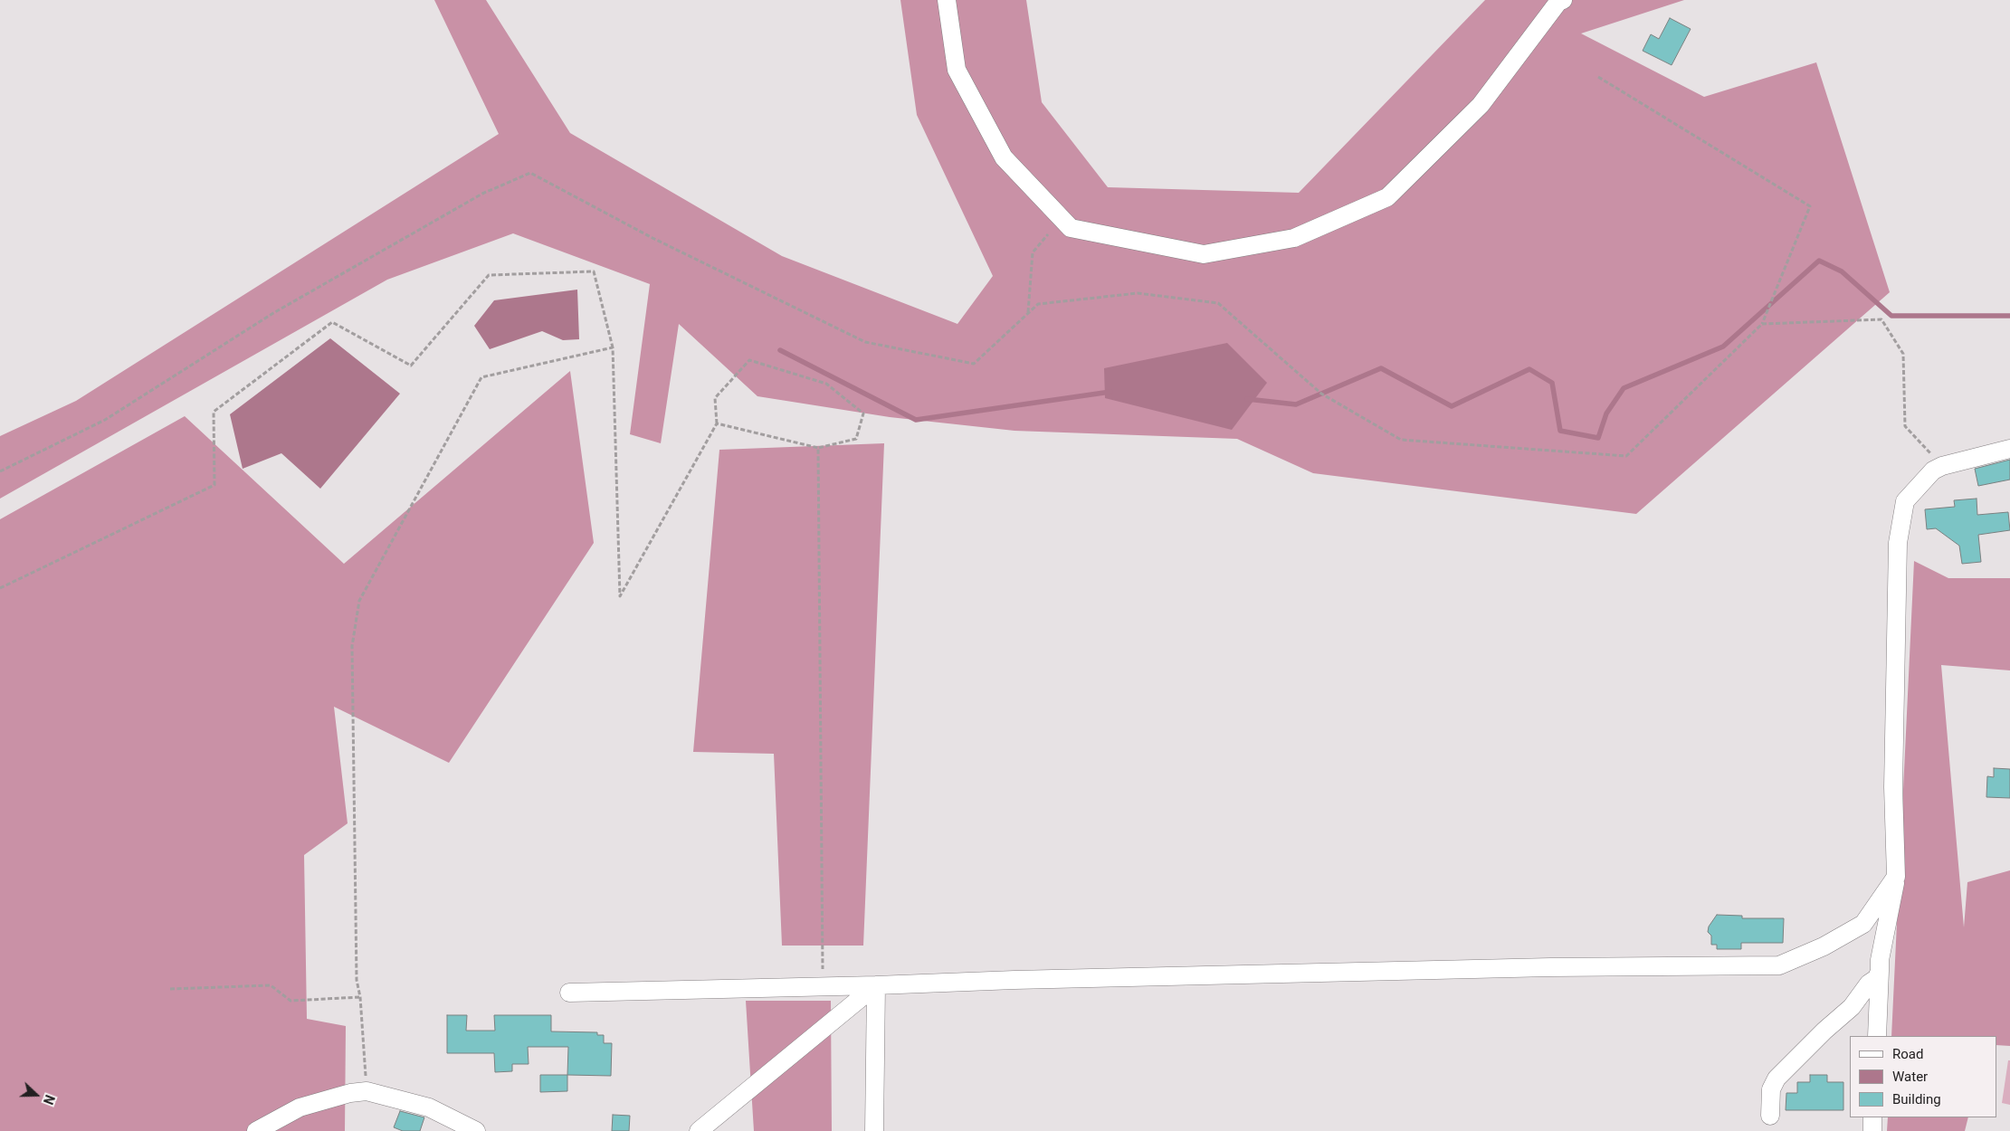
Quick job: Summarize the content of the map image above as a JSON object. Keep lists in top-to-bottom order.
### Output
{
  "legend": ["Road", "Water", "Building"],
  "north": "right"
}
